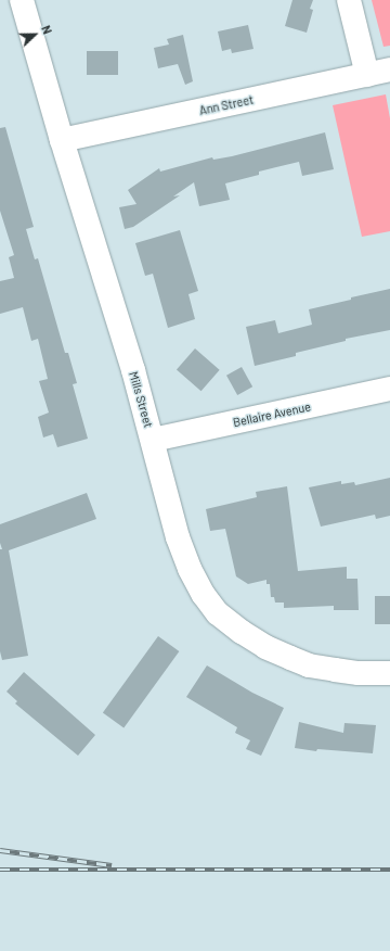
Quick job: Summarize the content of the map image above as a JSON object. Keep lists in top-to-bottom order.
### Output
{
  "streets": {
    "street": ["Ann Street", "Mills Street", "Bellaire Avenue"]
  },
  "crossings": [
    ["Ann Street", "Mills Street"],
    ["Mills Street", "Bellaire Avenue"]
  ],
  "north": "right"
}
